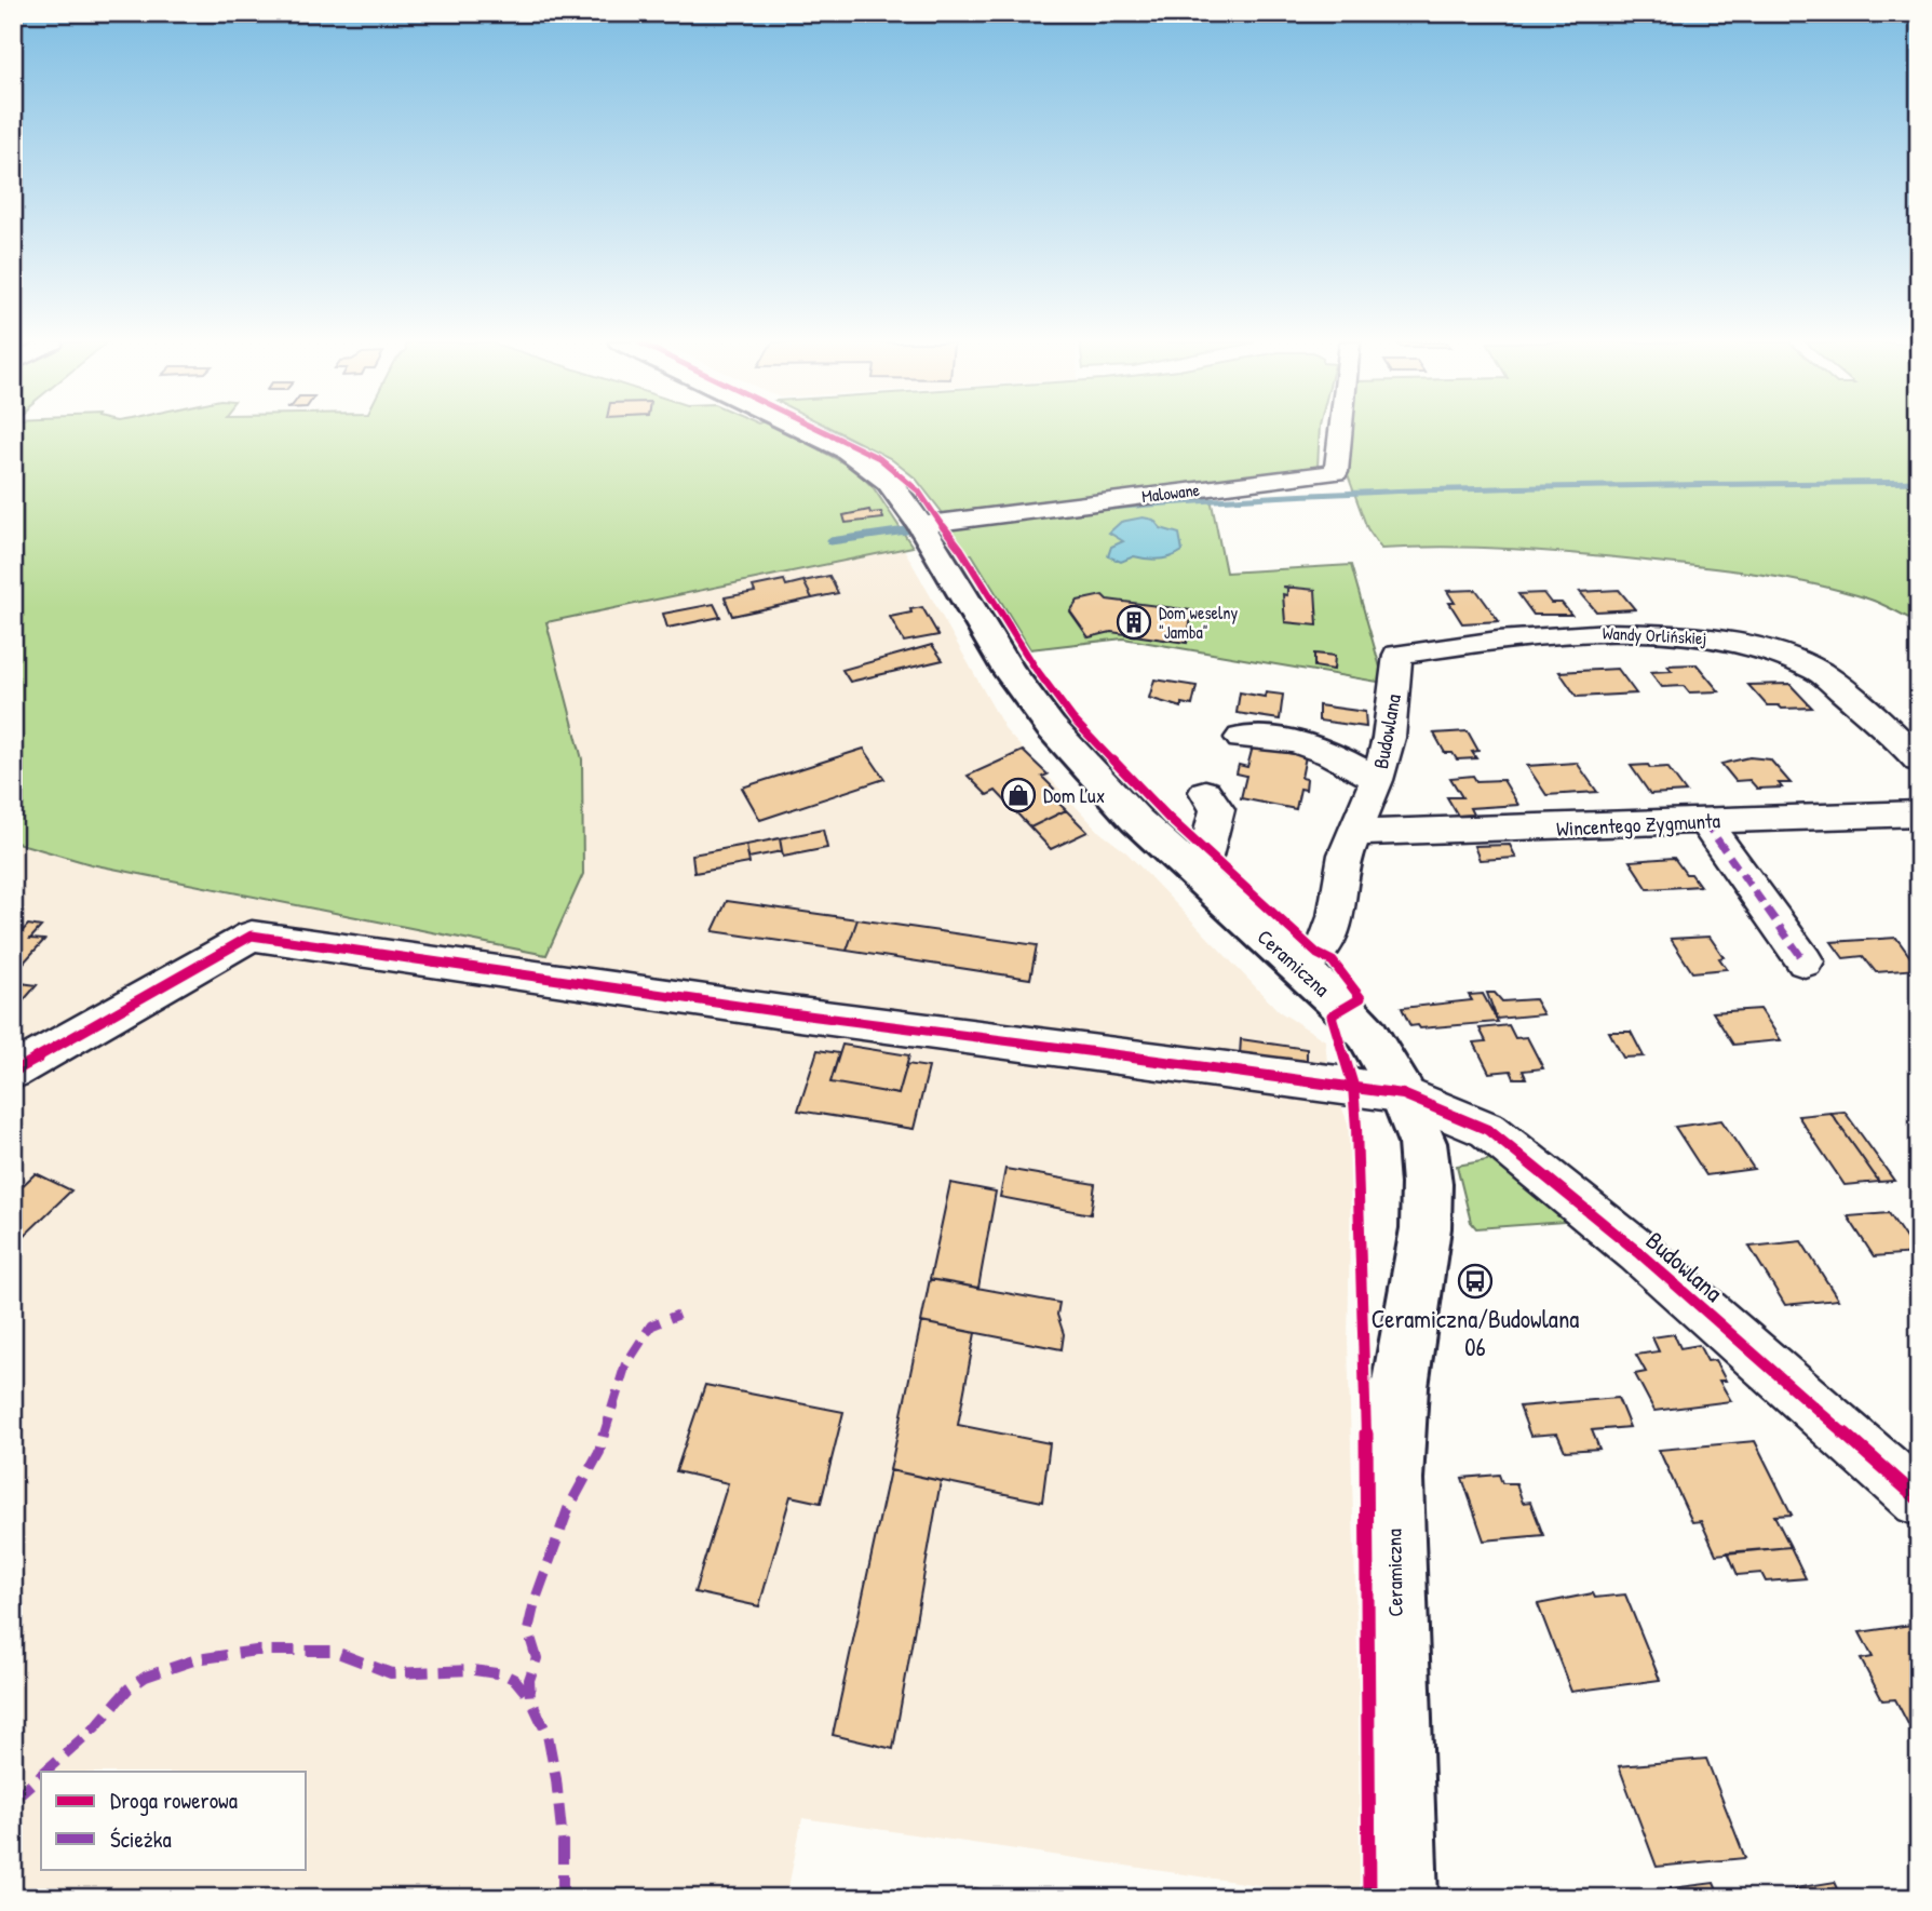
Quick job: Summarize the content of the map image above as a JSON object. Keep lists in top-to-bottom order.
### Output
{
  "streets": {
    "street": [
      "Malowane",
      "Wandy Orlińskiej",
      "Budowlana",
      "Wincentego Zygmunta",
      "Ceramiczna"
    ]
  },
  "crossings": [
    ["Malowane", "Ceramiczna"],
    ["Wandy Orlińskiej", "Budowlana"],
    ["Budowlana", "Wincentego Zygmunta"],
    ["Budowlana", "Ceramiczna"]
  ],
  "places": {
    "building": ["Dom weselny \"Jamba\""],
    "shop": ["Dom Lux"],
    "bus stop": ["Ceramiczna/Budowlana 06"]
  },
  "legend": ["Droga rowerowa", "Ścieżka"]
}
